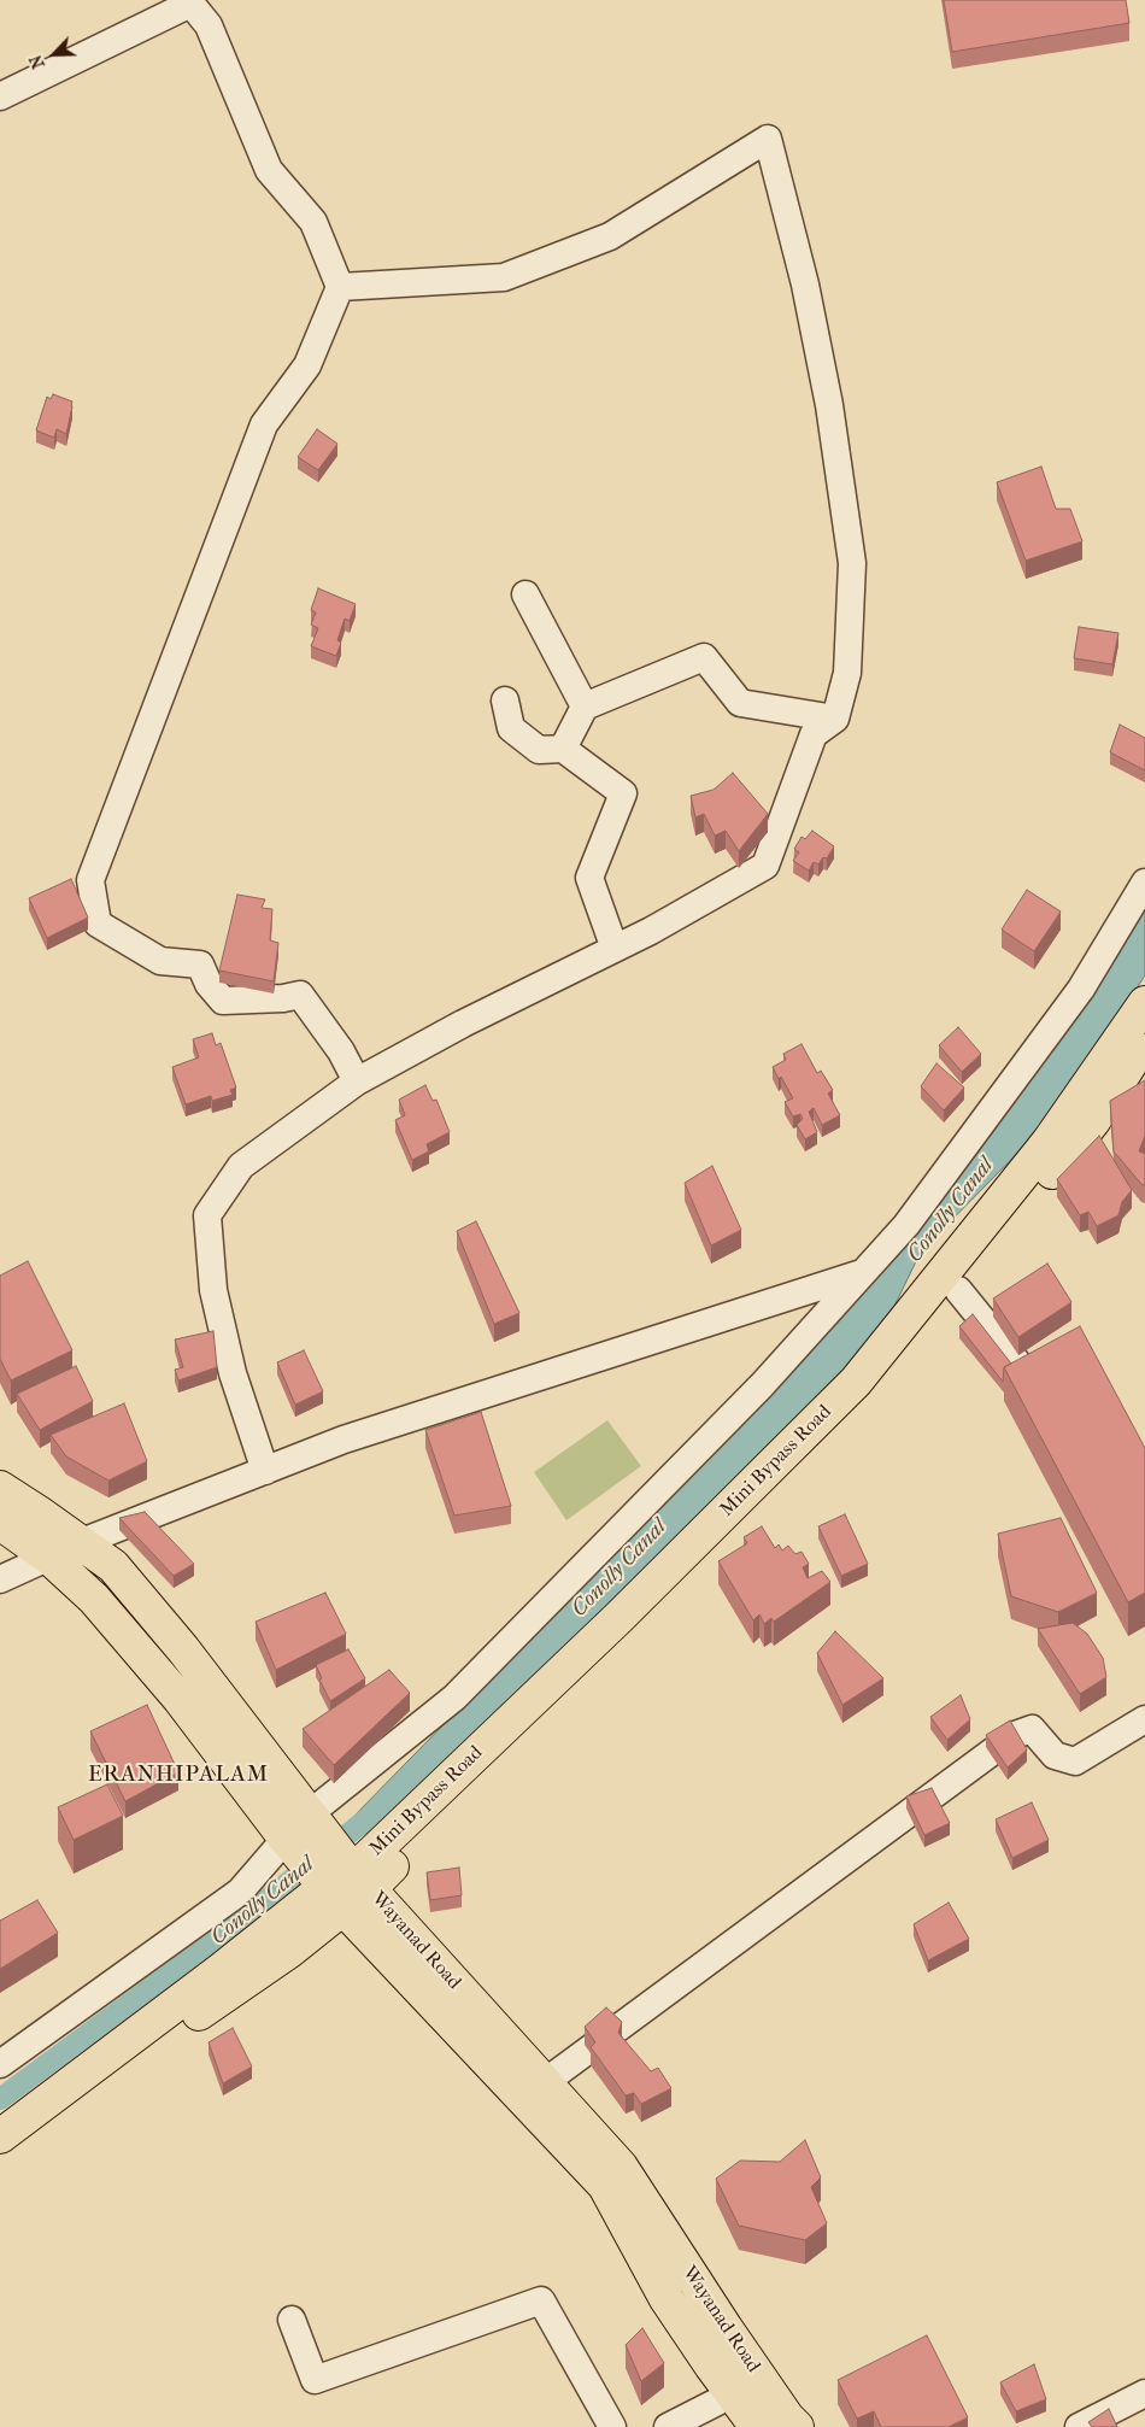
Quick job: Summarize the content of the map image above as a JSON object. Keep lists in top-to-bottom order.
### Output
{
  "streets": {
    "main road": ["Mini Bypass Road", "Wayanad Road"]
  },
  "crossings": [
    ["Mini Bypass Road", "Wayanad Road"]
  ],
  "districts": ["ERANHIPALAM"],
  "water": ["Conolly Canal"],
  "north": "bottom left"
}
